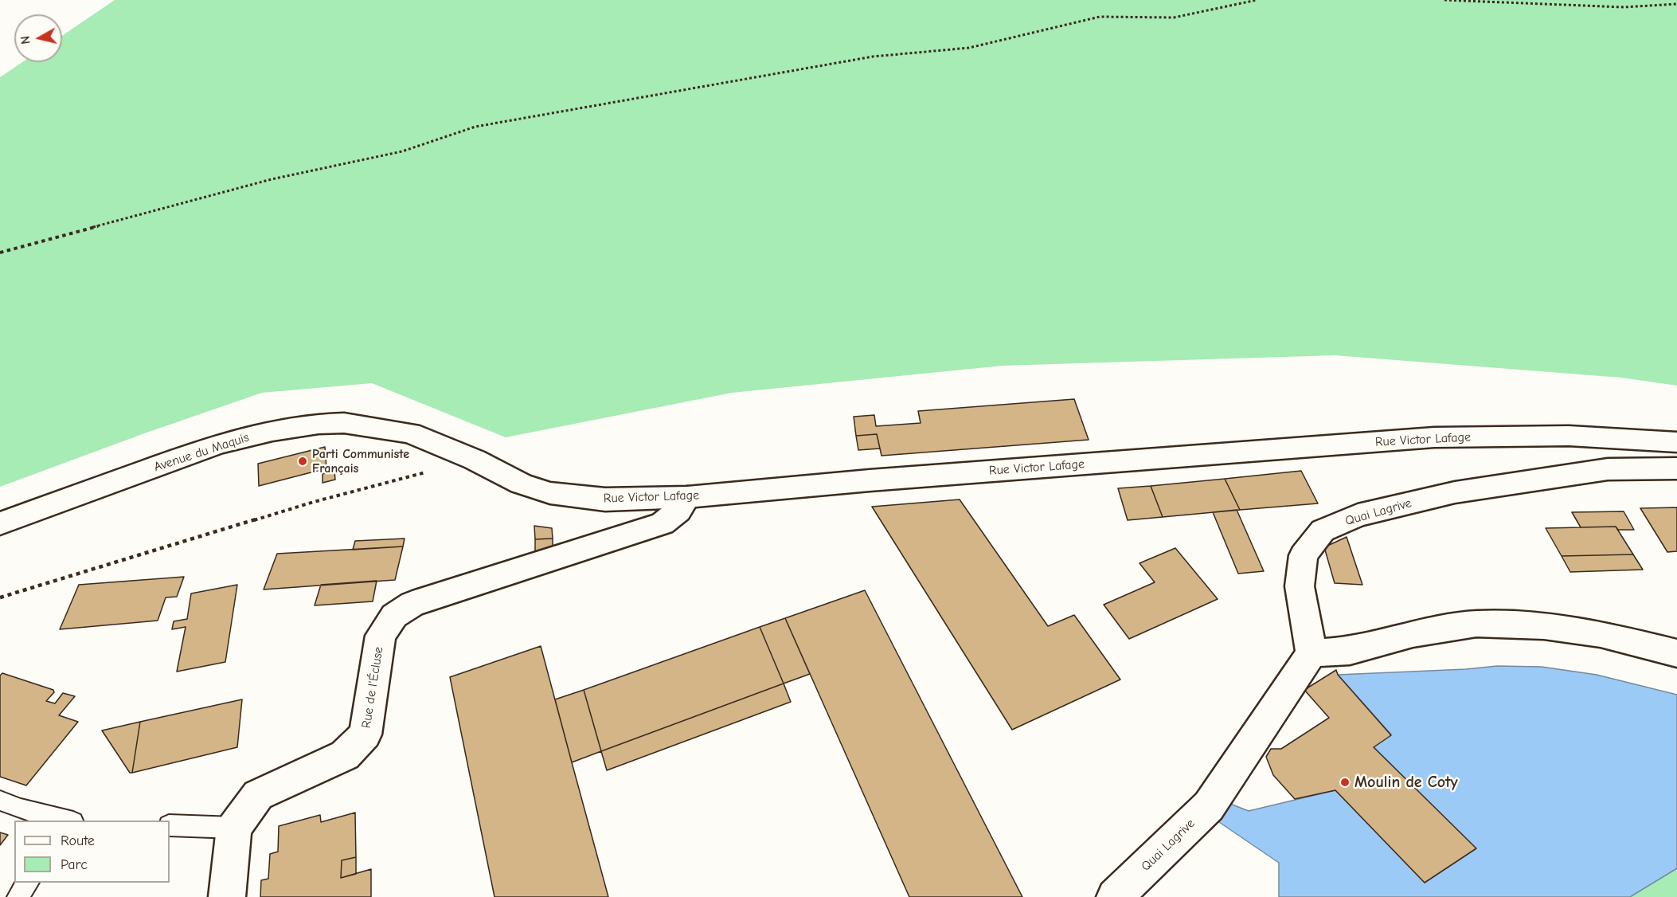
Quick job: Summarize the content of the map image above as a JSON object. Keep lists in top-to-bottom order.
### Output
{
  "streets": {
    "street": [
      "Rue Victor Lafage",
      "Avenue du Maquis",
      "Quai Lagrive",
      "Rue de l'Écluse"
    ]
  },
  "crossings": [
    ["Rue Victor Lafage", "Avenue du Maquis"],
    ["Rue Victor Lafage", "Rue de l'Écluse"]
  ],
  "places": ["Parti Communiste Français", "Moulin de Coty"],
  "legend": ["Route", "Parc"],
  "north": "left"
}
